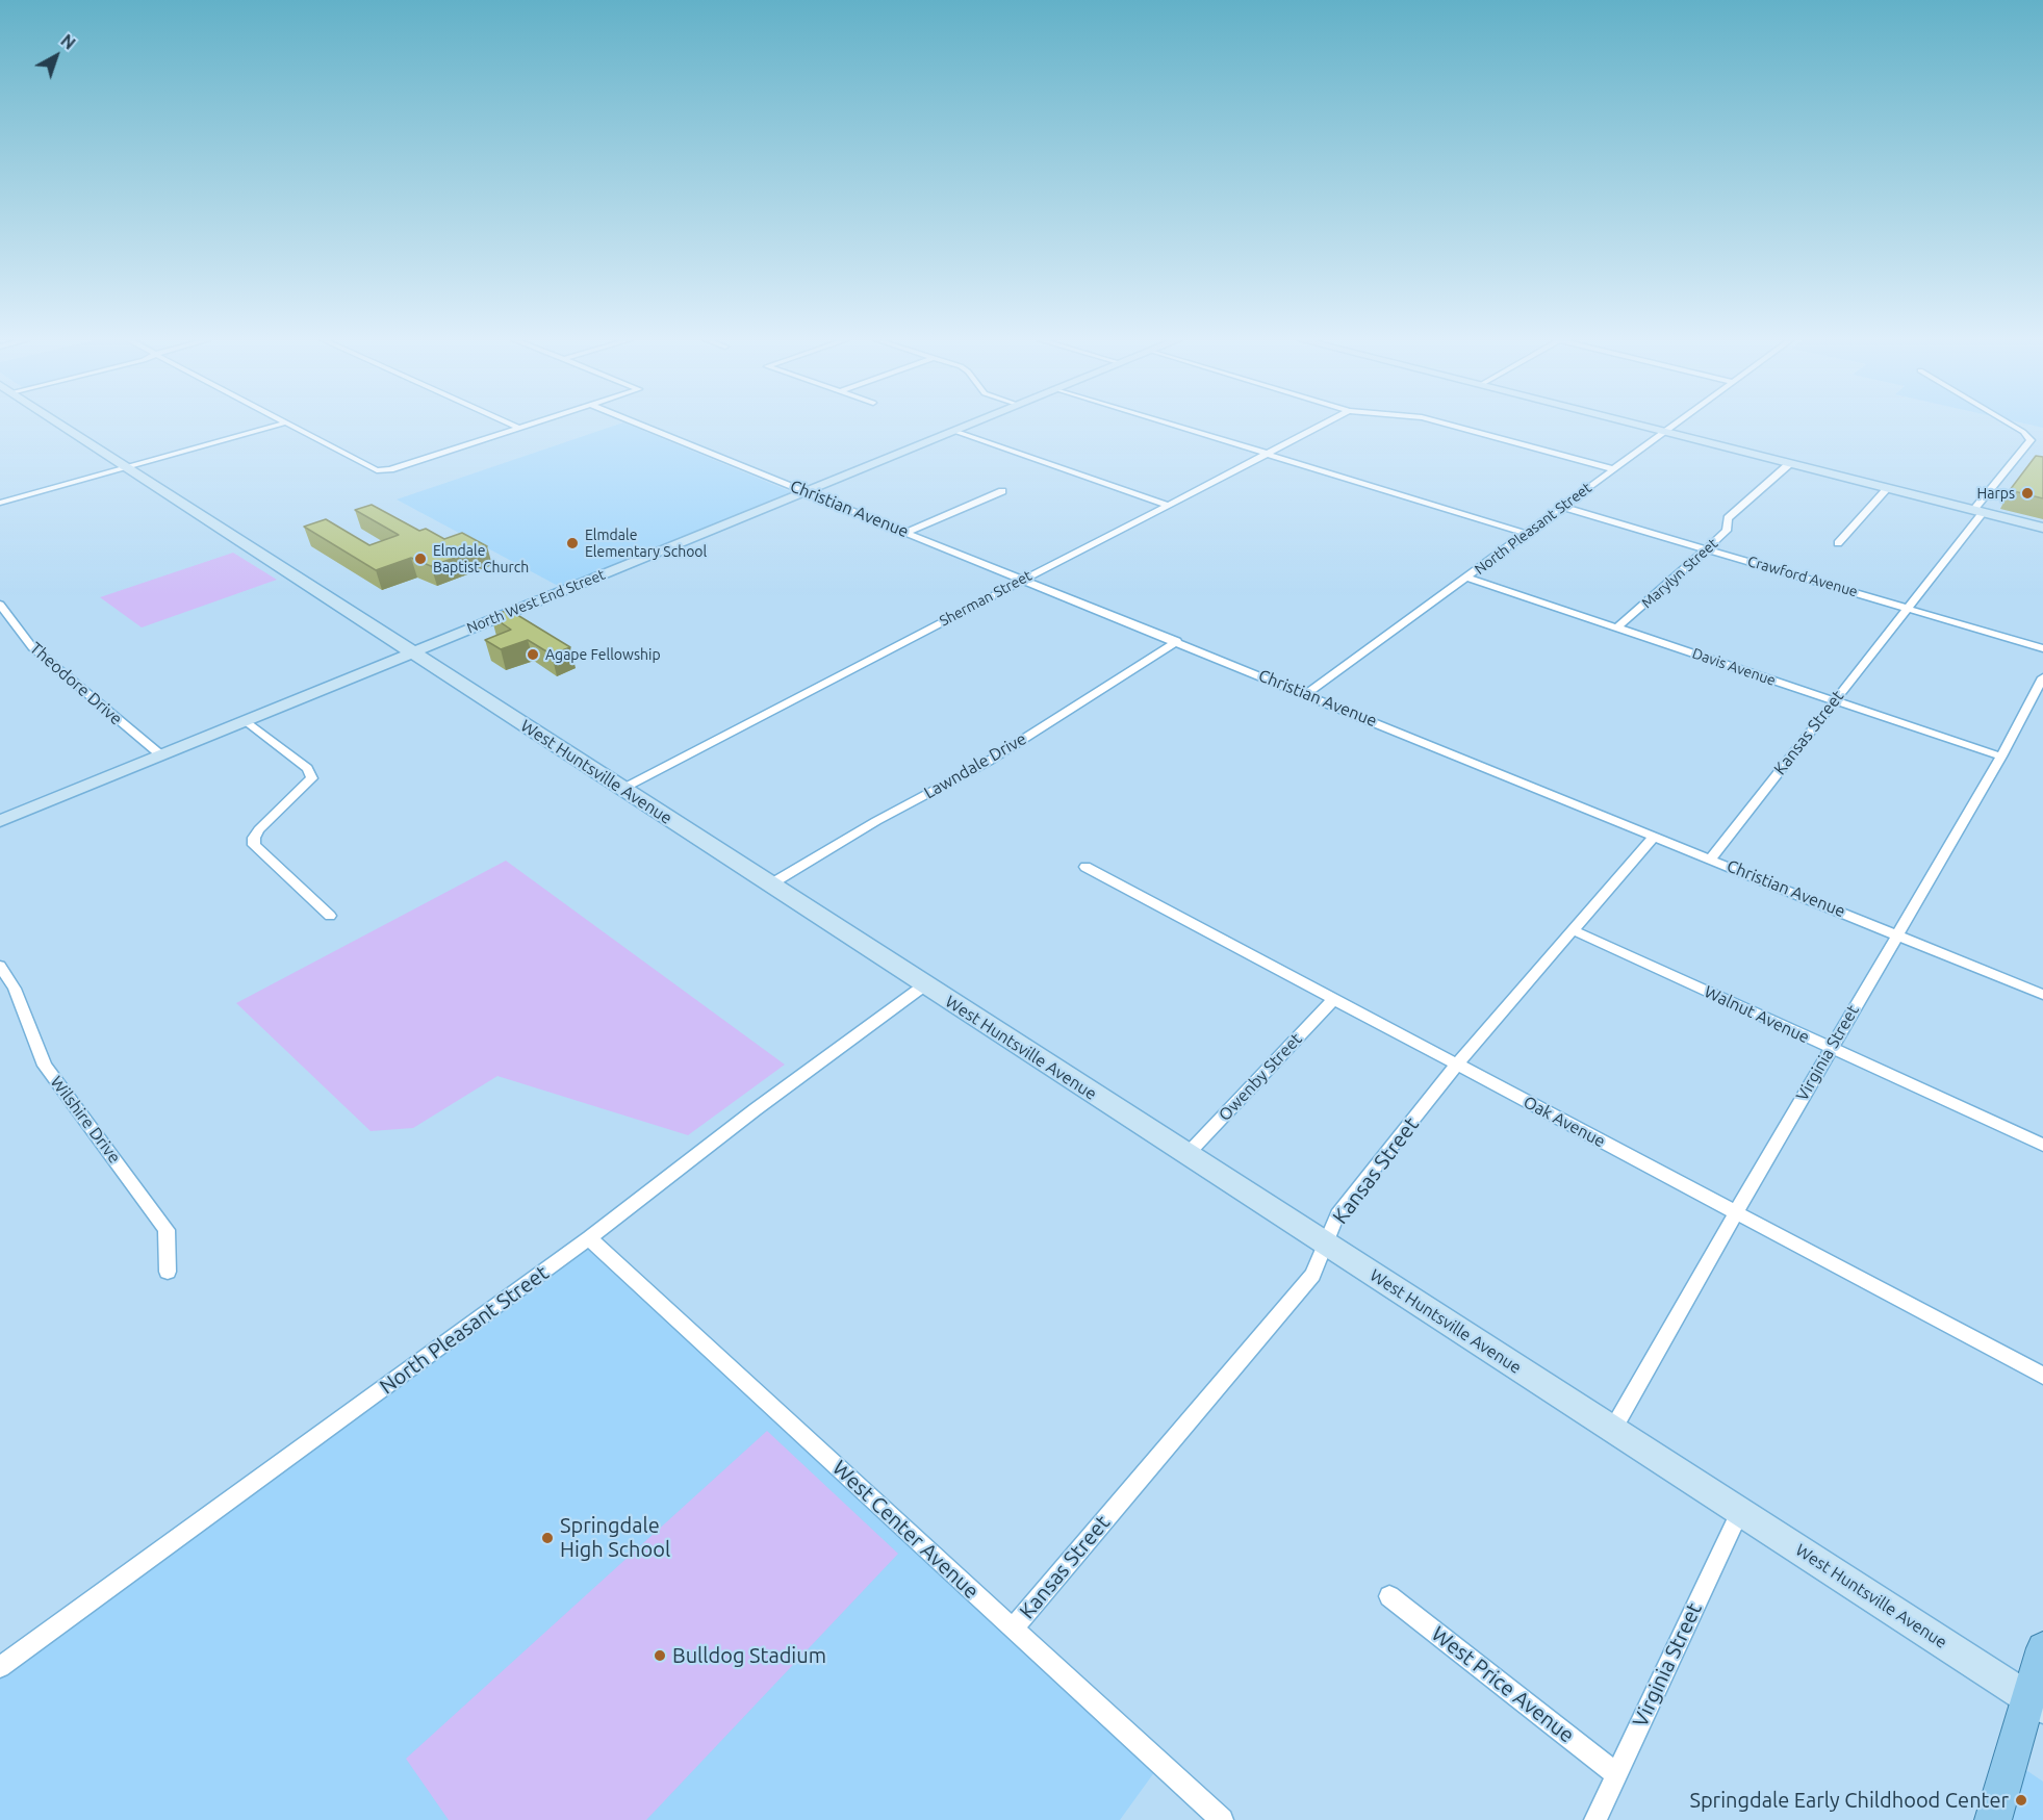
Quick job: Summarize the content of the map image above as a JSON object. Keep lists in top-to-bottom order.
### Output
{
  "streets": {
    "street": [
      "Christian Avenue",
      "North Pleasant Street",
      "Marylyn Street",
      "Crawford Avenue",
      "Sherman Street",
      "North West End Street",
      "Davis Avenue",
      "Theodore Drive",
      "Kansas Street",
      "Lawndale Drive",
      "West Huntsville Avenue",
      "Walnut Avenue",
      "Virginia Street",
      "Owenby Street",
      "Wilshire Drive",
      "Oak Avenue",
      "West Center Avenue",
      "West Price Avenue"
    ]
  },
  "crossings": [
    ["Christian Avenue", "North Pleasant Street"],
    ["Christian Avenue", "Sherman Street"],
    ["Christian Avenue", "North West End Street"],
    ["Christian Avenue", "Kansas Street"],
    ["Christian Avenue", "Lawndale Drive"],
    ["Christian Avenue", "Virginia Street"],
    ["North Pleasant Street", "Crawford Avenue"],
    ["North Pleasant Street", "Davis Avenue"],
    ["North Pleasant Street", "West Huntsville Avenue"],
    ["North Pleasant Street", "West Center Avenue"],
    ["Marylyn Street", "Crawford Avenue"],
    ["Marylyn Street", "Davis Avenue"],
    ["Crawford Avenue", "Kansas Street"],
    ["Sherman Street", "West Huntsville Avenue"],
    ["North West End Street", "Theodore Drive"],
    ["North West End Street", "West Huntsville Avenue"],
    ["Davis Avenue", "Kansas Street"],
    ["Davis Avenue", "Virginia Street"],
    ["Kansas Street", "West Huntsville Avenue"],
    ["Kansas Street", "Walnut Avenue"],
    ["Kansas Street", "Oak Avenue"],
    ["Kansas Street", "West Center Avenue"],
    ["Lawndale Drive", "West Huntsville Avenue"],
    ["West Huntsville Avenue", "Virginia Street"],
    ["West Huntsville Avenue", "Owenby Street"],
    ["Walnut Avenue", "Virginia Street"],
    ["Virginia Street", "Oak Avenue"],
    ["Virginia Street", "West Price Avenue"],
    ["Owenby Street", "Oak Avenue"]
  ],
  "places": [
    "Harps",
    "Elmdale Elementary School",
    "Elmdale Baptist Church",
    "Agape Fellowship",
    "Springdale High School",
    "Bulldog Stadium",
    "Springdale Early Childhood Center"
  ],
  "north": "top right"
}
